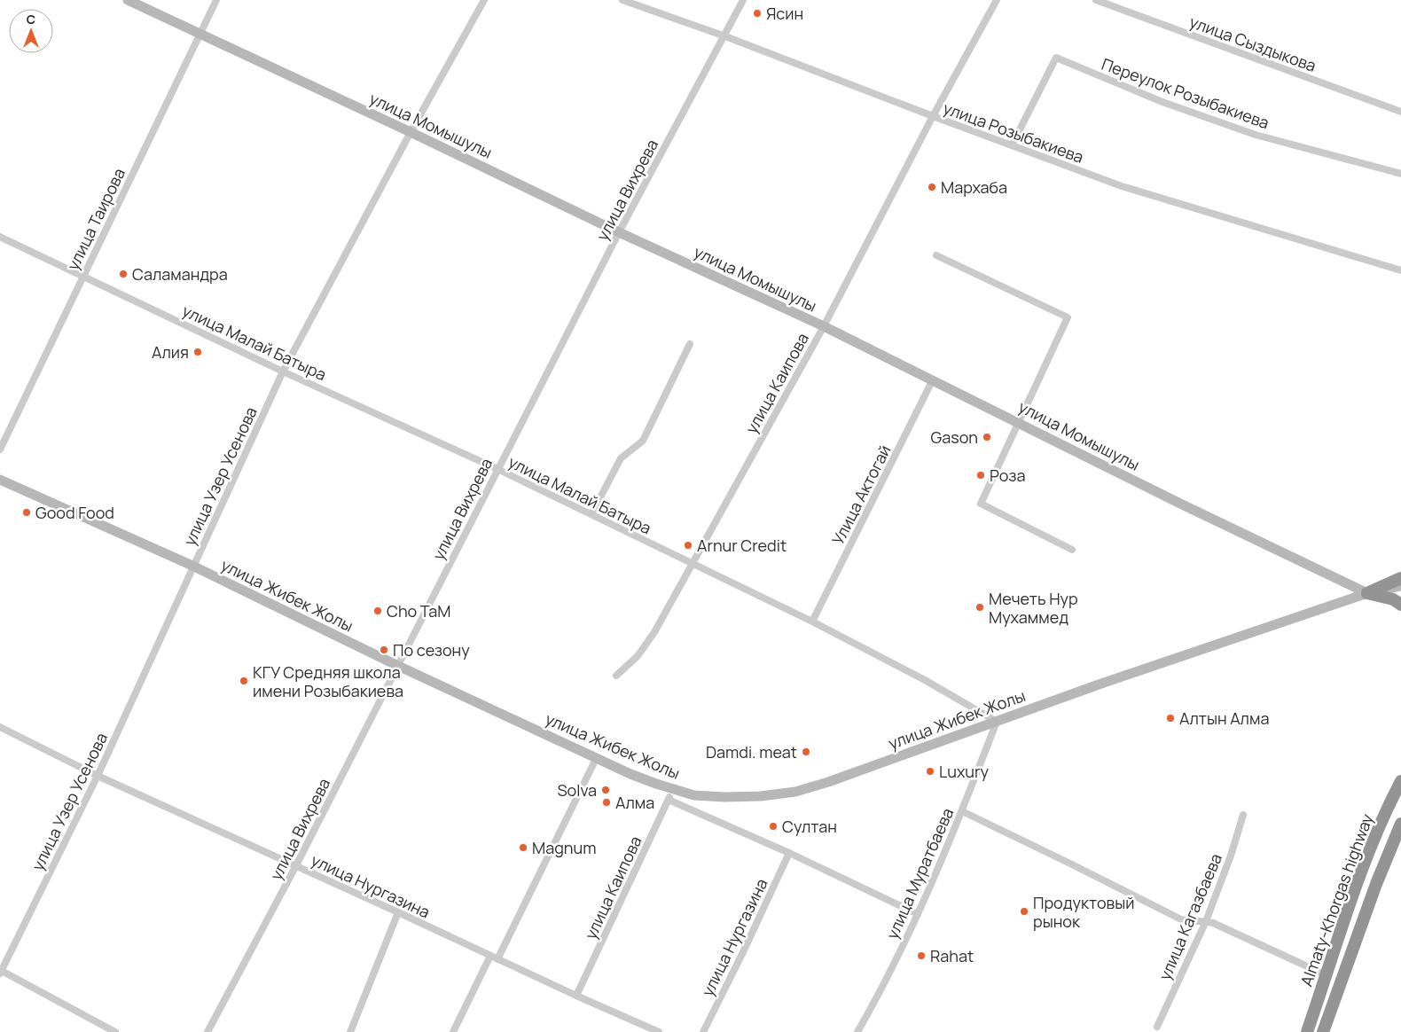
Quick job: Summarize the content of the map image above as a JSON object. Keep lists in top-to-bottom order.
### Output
{
  "streets": {
    "highway": ["Almaty-Khorgas highway"],
    "main road": ["улица Момышулы", "улица Жибек Жолы"],
    "street": [
      "улица Сыздыкова",
      "Переулок Розыбакиева",
      "улица Розыбакиева",
      "улица Вихрева",
      "улица Таирова",
      "улица Малай Батыра",
      "улица Каипова",
      "улица Узер Усенова",
      "Улица Актогай",
      "улица Муратбаева",
      "улица Нургазина",
      "улица Кагазбаева"
    ]
  },
  "crossings": [
    ["Переулок Розыбакиева", "улица Розыбакиева"],
    ["улица Момышулы", "улица Вихрева"],
    ["улица Момышулы", "улица Таирова"],
    ["улица Момышулы", "улица Каипова"],
    ["улица Момышулы", "улица Узер Усенова"],
    ["улица Момышулы", "Улица Актогай"],
    ["улица Момышулы", "улица Жибек Жолы"],
    ["улица Розыбакиева", "улица Вихрева"],
    ["улица Розыбакиева", "улица Каипова"],
    ["улица Вихрева", "улица Малай Батыра"],
    ["улица Вихрева", "улица Жибек Жолы"],
    ["улица Вихрева", "улица Нургазина"],
    ["улица Таирова", "улица Малай Батыра"],
    ["улица Малай Батыра", "улица Каипова"],
    ["улица Малай Батыра", "улица Узер Усенова"],
    ["улица Малай Батыра", "Улица Актогай"],
    ["улица Малай Батыра", "улица Жибек Жолы"],
    ["улица Малай Батыра", "улица Муратбаева"],
    ["улица Каипова", "улица Жибек Жолы"],
    ["улица Каипова", "улица Нургазина"],
    ["улица Узер Усенова", "улица Жибек Жолы"],
    ["улица Узер Усенова", "улица Нургазина"],
    ["улица Жибек Жолы", "улица Муратбаева"]
  ],
  "places": [
    "Ясин",
    "Мархаба",
    "Саламандра",
    "Алия",
    "Gason",
    "Роза",
    "Good Food",
    "Arnur Credit",
    "Мечеть Нур Мухаммед",
    "Cho TaM",
    "По сезону",
    "КГУ Средняя школа имени Розыбакиева",
    "Алтын Алма",
    "Damdi. meat",
    "Luxury",
    "Solva",
    "Алма",
    "Султан",
    "Magnum",
    "Продуктовый рынок",
    "Rahat"
  ],
  "north": "top"
}
